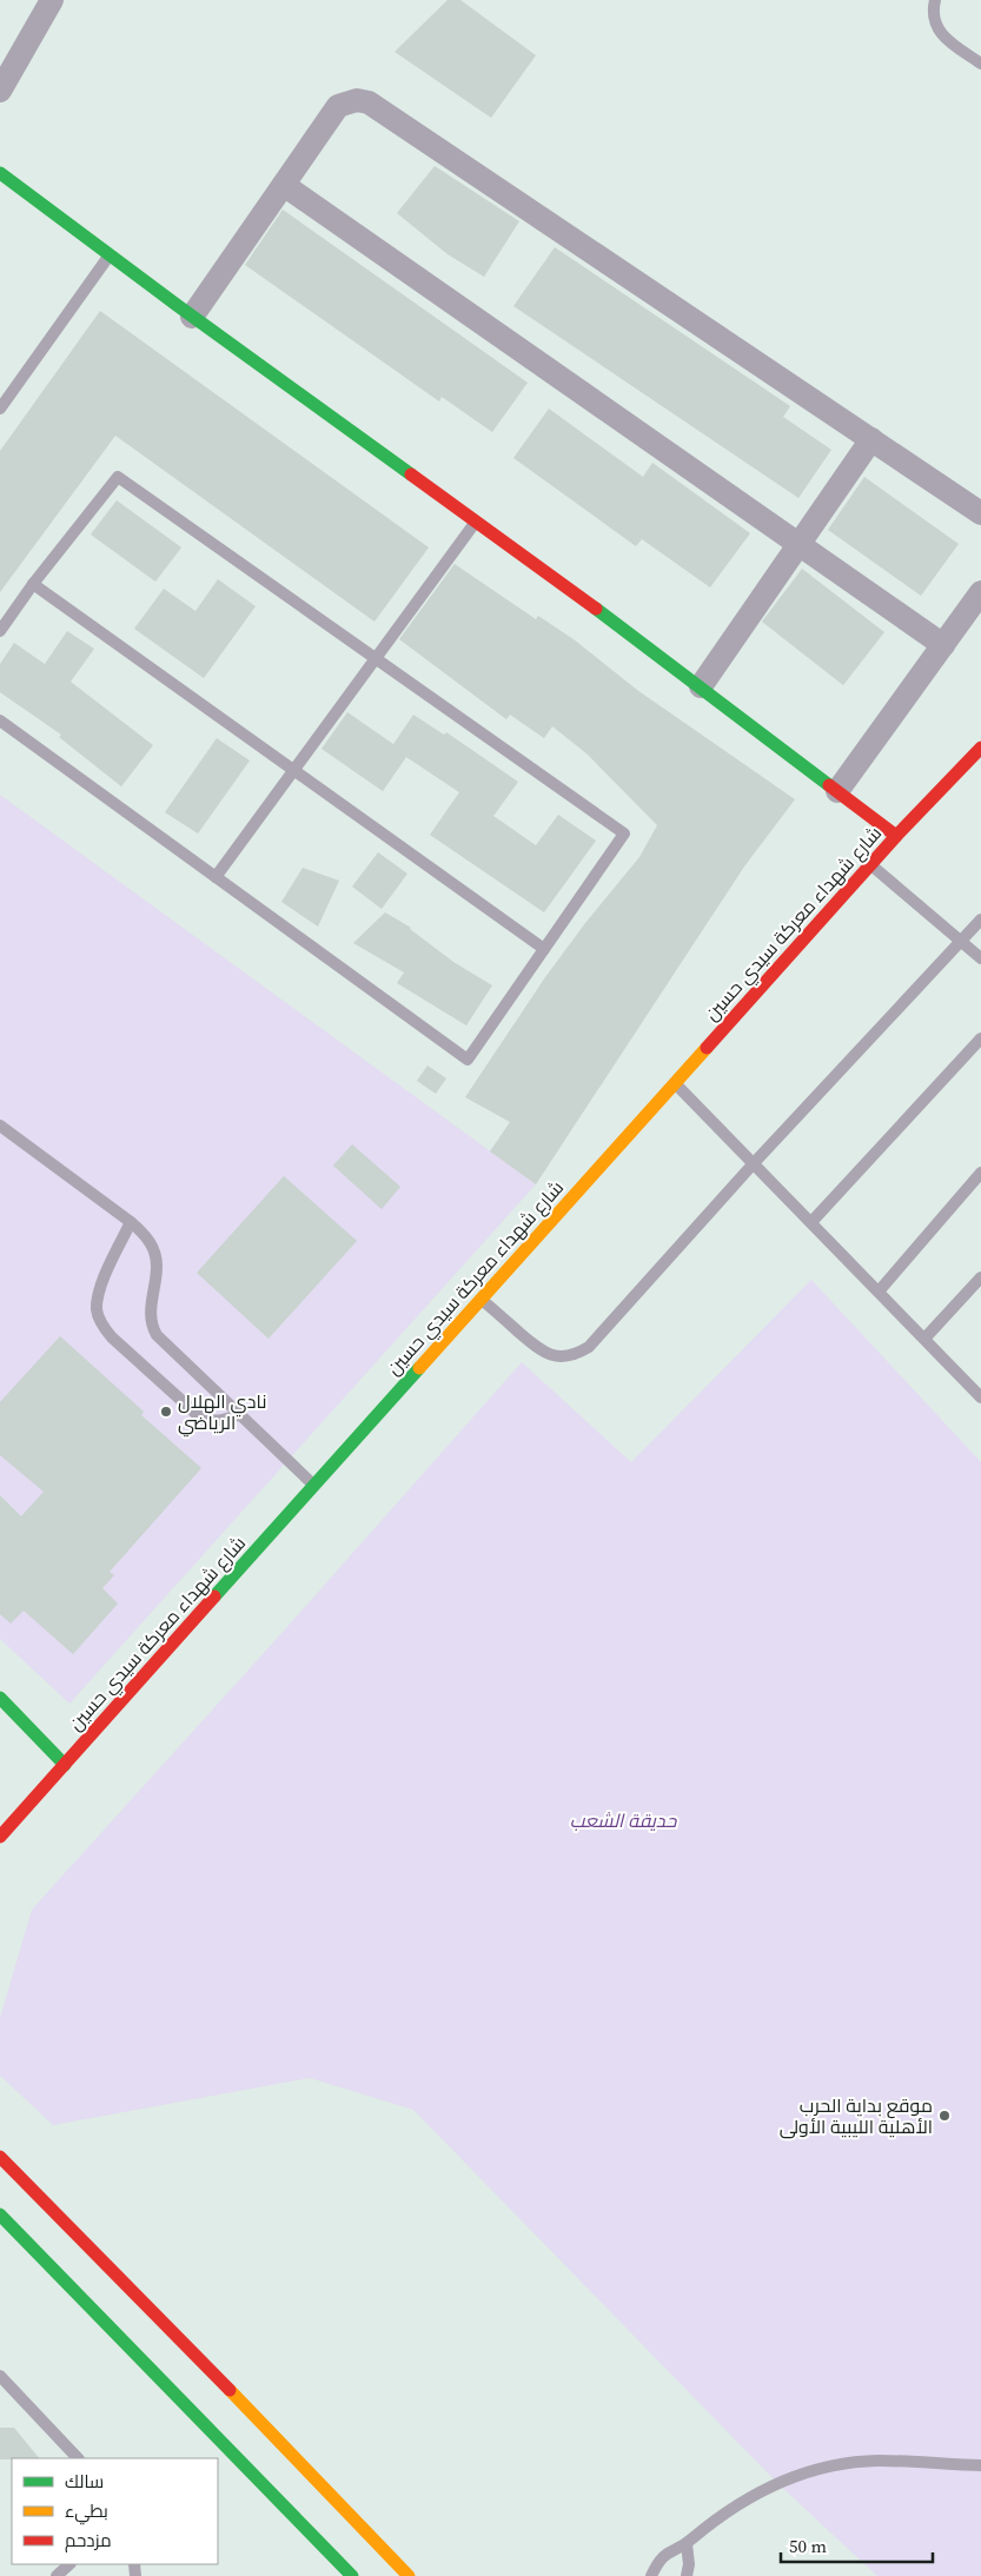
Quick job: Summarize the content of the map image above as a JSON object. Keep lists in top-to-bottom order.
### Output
{
  "streets": {
    "main road": ["شارع شهداء معركة سيدي حسين"]
  },
  "parks": ["حديقة الشعب"],
  "places": ["نادي الهلال الرياضي", "موقع بداية الحرب الأهلية الليبية الأولى"],
  "legend": ["سالك", "بطيء", "مزدحم"],
  "scale_bar": "50 m"
}
